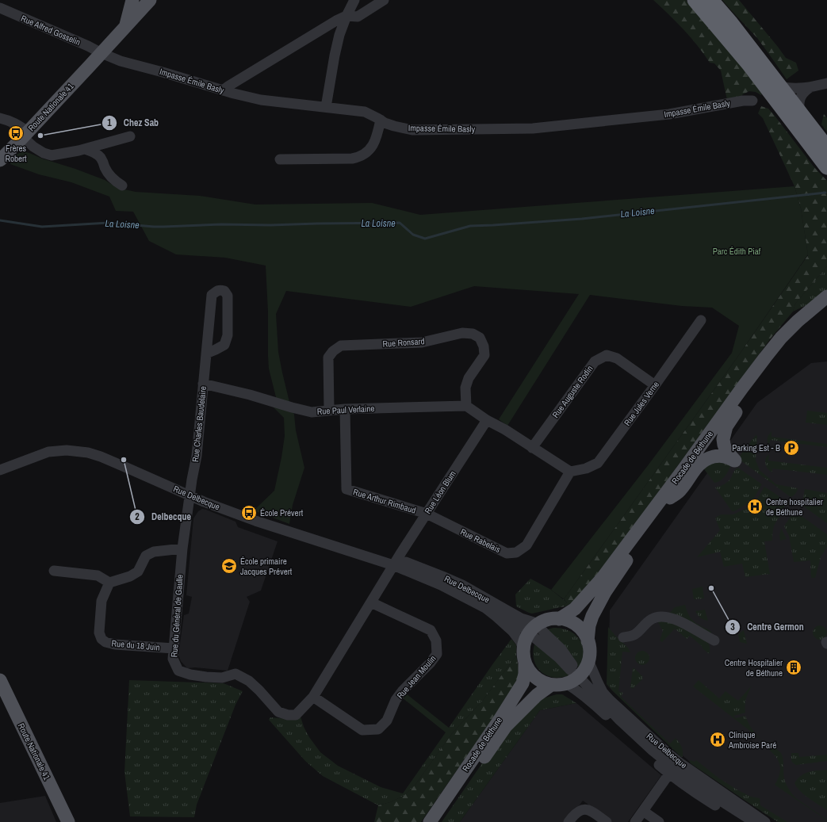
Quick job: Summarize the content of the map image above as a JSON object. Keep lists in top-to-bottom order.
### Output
{
  "streets": {
    "main road": ["Route Nationale 41", "Rocade de Béthune"],
    "street": [
      "Rue Alfred Gosselin",
      "Impasse Émile Basly",
      "Rue Ronsard",
      "Rue Auguste Rodin",
      "Rue Jules Verne",
      "Rue Paul Verlaine",
      "Rue Charles Baudelaire",
      "Rue Léon Blum",
      "Rue Delbecque",
      "Rue Arthur Rimbaud",
      "Rue Rabelais",
      "Rue du Général de Gaulle",
      "Rue du 18 Juin",
      "Rue Jean Moulin"
    ]
  },
  "crossings": [
    ["Rue Alfred Gosselin", "Impasse Émile Basly"],
    ["Rue Alfred Gosselin", "Route Nationale 41"],
    ["Impasse Émile Basly", "Route Nationale 41"],
    ["Rue Ronsard", "Rue Paul Verlaine"],
    ["Rue Auguste Rodin", "Rue Jules Verne"],
    ["Rue Jules Verne", "Rue Rabelais"],
    ["Rue Paul Verlaine", "Rue Charles Baudelaire"],
    ["Rue Paul Verlaine", "Rue Arthur Rimbaud"],
    ["Rue Charles Baudelaire", "Rue Delbecque"],
    ["Rue Charles Baudelaire", "Rue du Général de Gaulle"],
    ["Rocade de Béthune", "Rue Delbecque"],
    ["Rue Léon Blum", "Rue Delbecque"],
    ["Rue Léon Blum", "Rue Arthur Rimbaud"],
    ["Rue Léon Blum", "Rue Rabelais"],
    ["Rue Léon Blum", "Rue du Général de Gaulle"],
    ["Rue Delbecque", "Rue du Général de Gaulle"],
    ["Rue Arthur Rimbaud", "Rue Rabelais"],
    ["Rue du Général de Gaulle", "Rue du 18 Juin"],
    ["Rue du Général de Gaulle", "Rue Jean Moulin"]
  ],
  "water": ["La Loisne"],
  "parks": ["Parc Édith Piaf"],
  "places": {
    "bus stop": ["Frères Robert", "École Prévert"],
    "other": ["Chez Sab", "Delbecque", "Centre Germon"],
    "parking": ["Parking Est - B"],
    "hospital": ["Centre hospitalier de Béthune", "Clinique Ambroise Paré"],
    "school or university": ["École primaire Jacques Prévert"],
    "building": ["Centre Hospitalier de Béthune"]
  }
}
